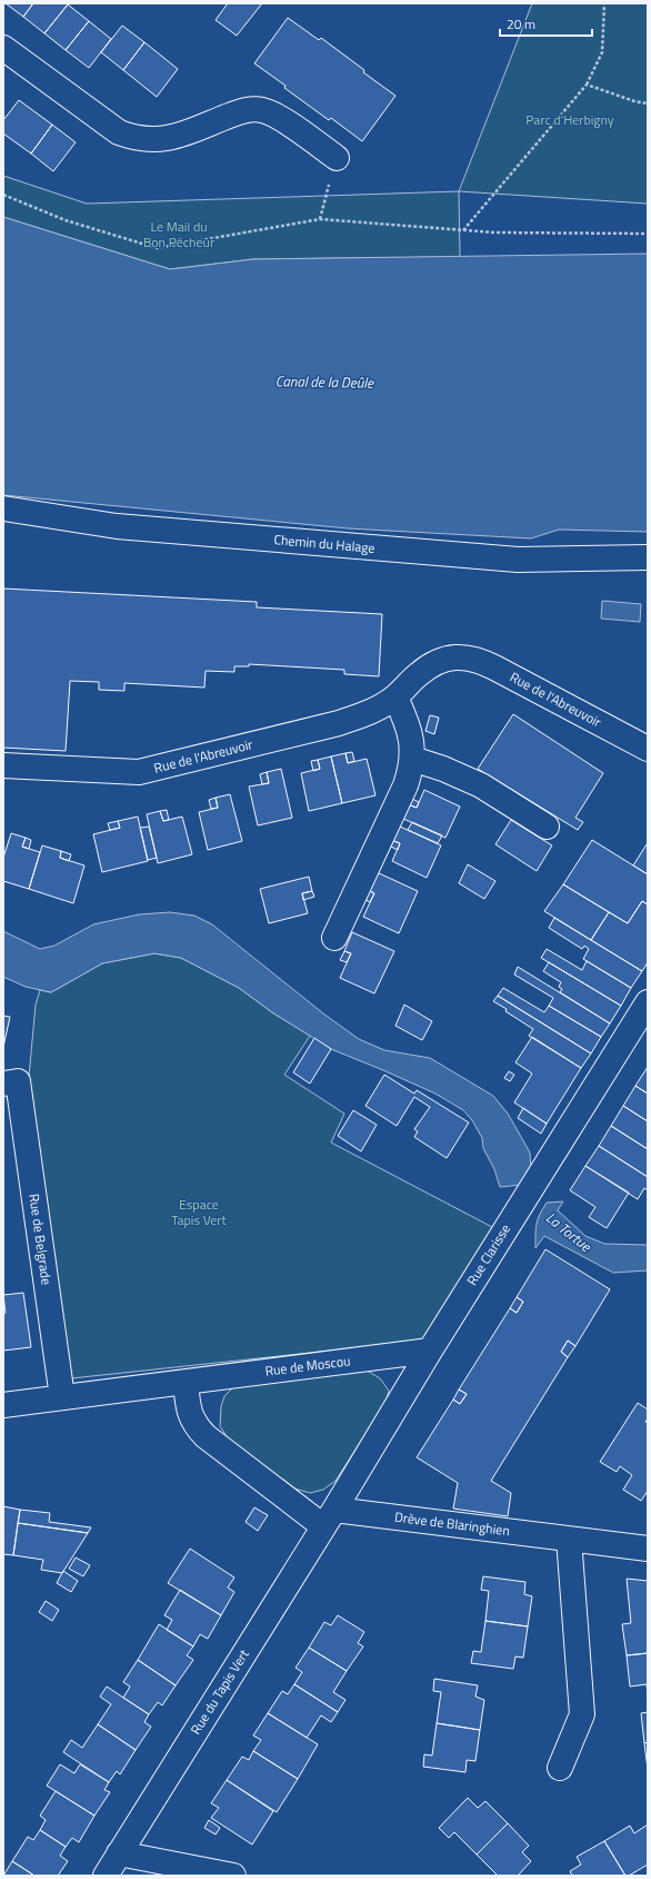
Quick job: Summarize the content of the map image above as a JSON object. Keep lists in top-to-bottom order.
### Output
{
  "streets": {
    "street": [
      "Chemin du Halage",
      "Rue de l'Abreuvoir",
      "Rue de Belgrade",
      "Rue Clarisse",
      "Rue de Moscou",
      "Drève de Blaringhien",
      "Rue du Tapis Vert"
    ]
  },
  "crossings": [
    ["Rue de Belgrade", "Rue de Moscou"],
    ["Rue Clarisse", "Rue de Moscou"],
    ["Rue Clarisse", "Drève de Blaringhien"],
    ["Rue Clarisse", "Rue du Tapis Vert"],
    ["Drève de Blaringhien", "Rue du Tapis Vert"]
  ],
  "water": ["Canal de la Deûle", "La Tortue"],
  "parks": ["Parc d'Herbigny", "Le Mail du Bon Pêcheur", "Espace Tapis Vert"],
  "scale_bar": "20 m"
}
